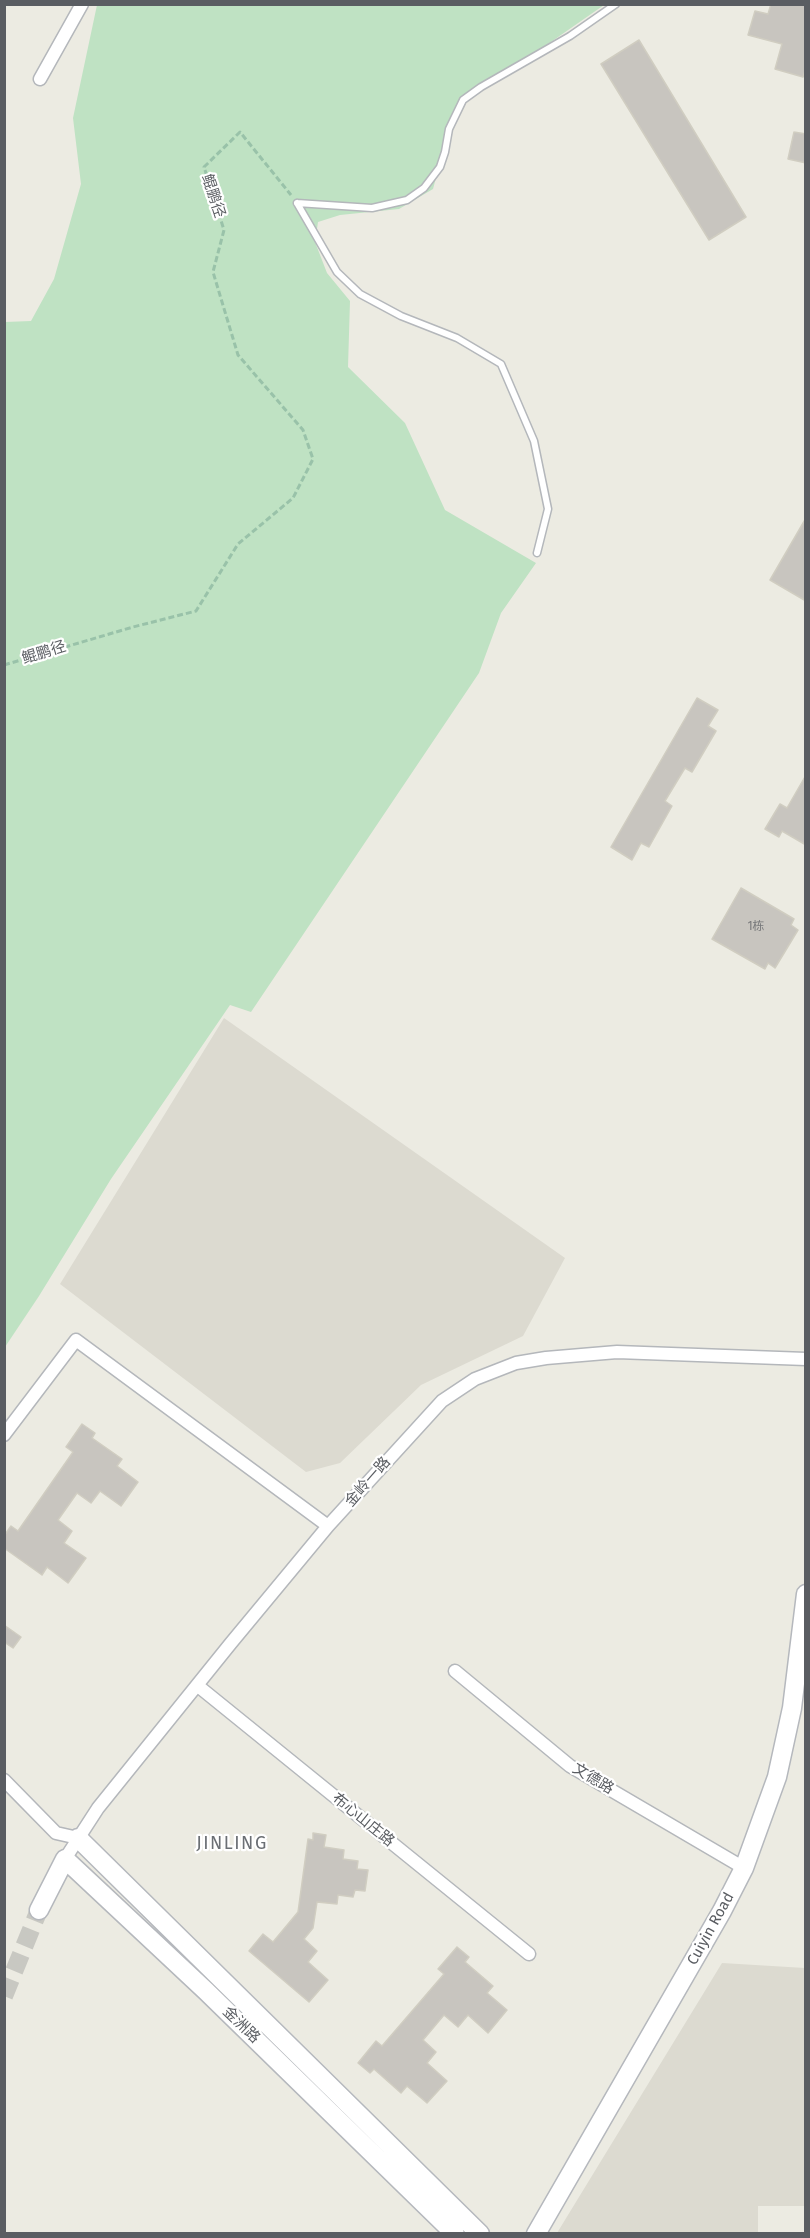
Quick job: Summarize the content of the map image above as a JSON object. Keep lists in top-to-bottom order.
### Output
{
  "streets": {
    "street": [
      "金岭一路",
      "文德路",
      "布心山庄路",
      "Cuiyin Road",
      "金洲路"
    ],
    "path": ["鲲鹏径"]
  },
  "crossings": [
    ["金岭一路", "布心山庄路"],
    ["金岭一路", "金洲路"],
    ["文德路", "Cuiyin Road"]
  ],
  "districts": ["JINLING"],
  "house_numbers": ["1栋"]
}
